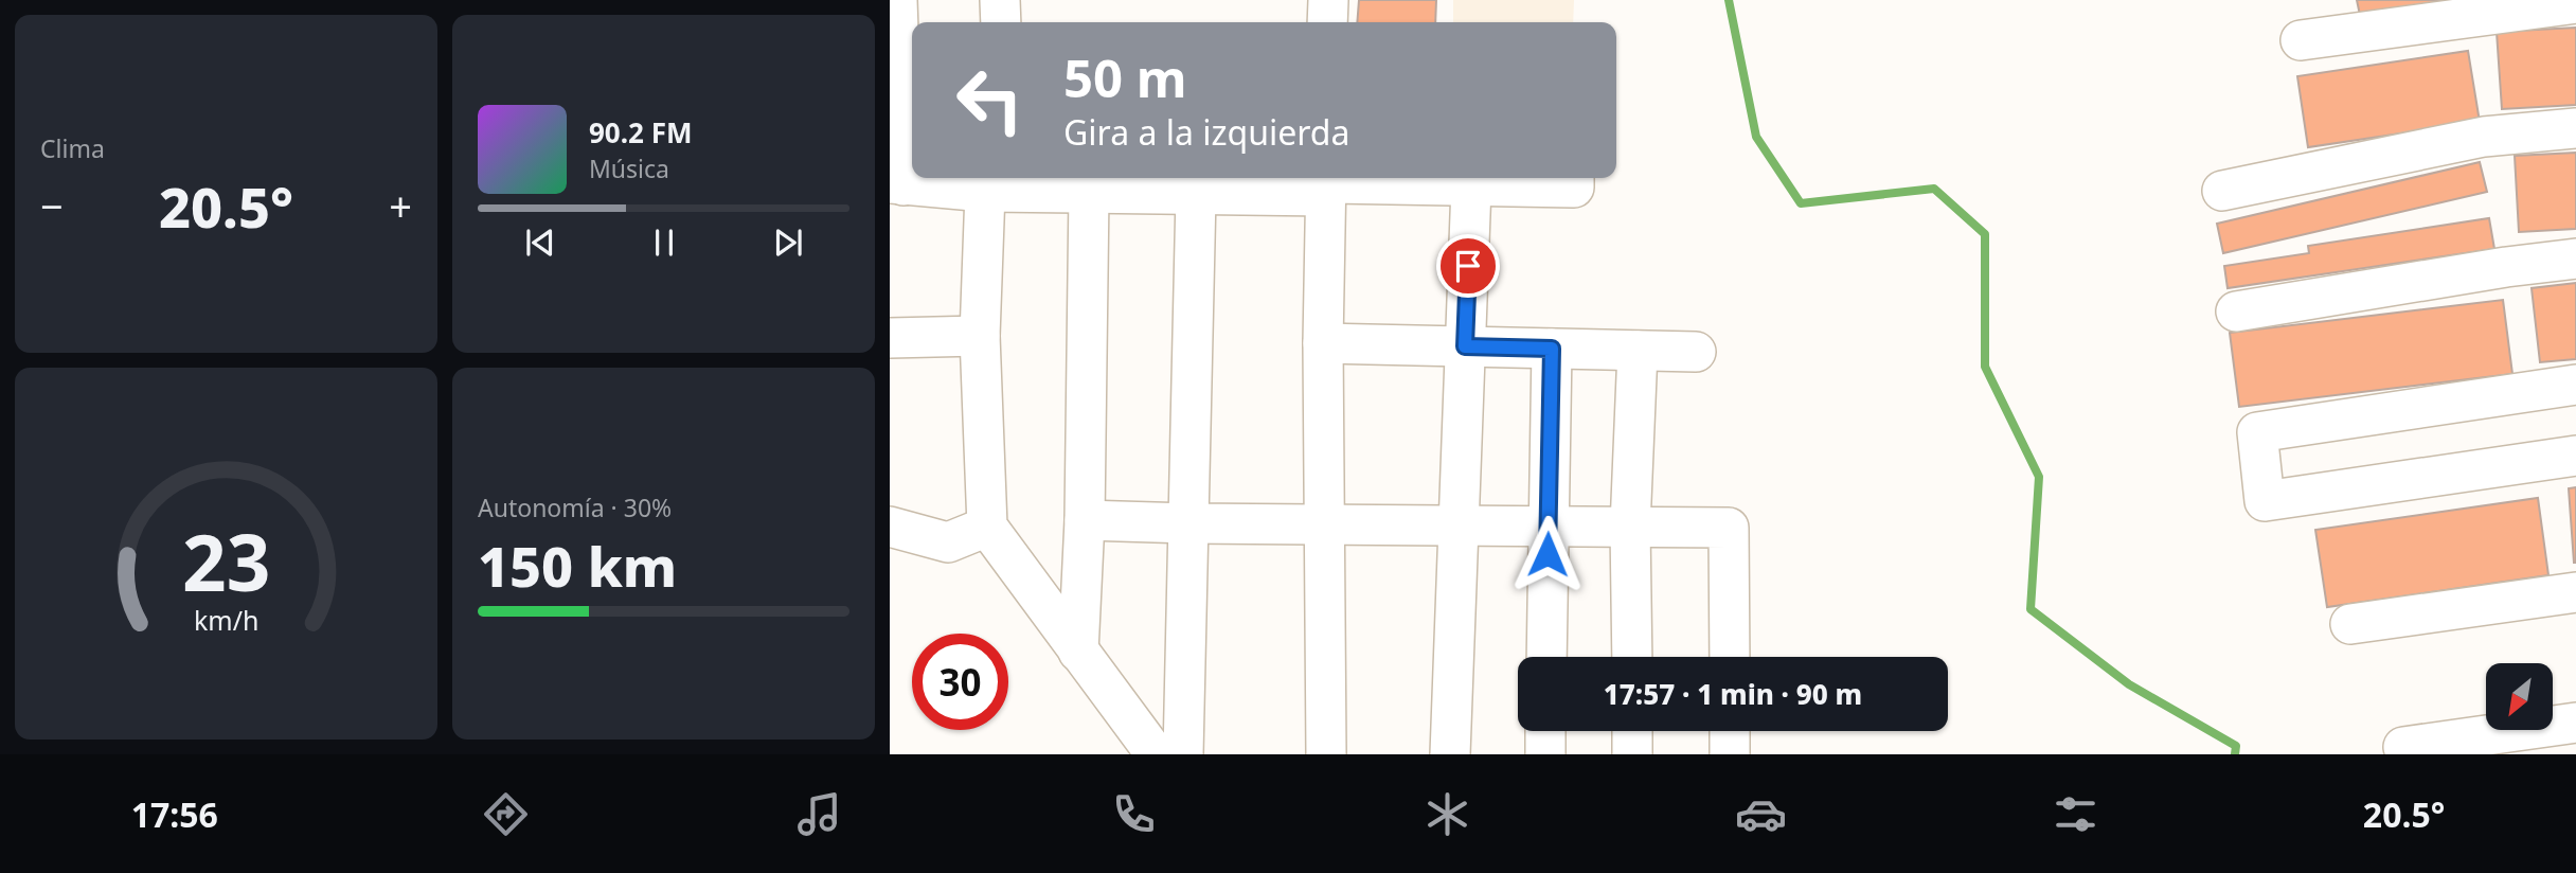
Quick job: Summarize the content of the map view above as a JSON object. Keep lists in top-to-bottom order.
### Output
{
  "north": "bottom left",
  "page": {
    "tile": [
      "Clima",
      ["Autonomía · 30%", "150 km"]
    ],
    "turn": ["50 m", "Gira a la izquierda"],
    "song": ["90.2 FM", "Música"],
    "heat": ["−", "20.5°", "+"],
    "limit": "30",
    "trip": "17:57 · 1 min · 90 m",
    "tabs": ["17:56", "20.5°"],
    "gauge": ["23", "km/h"]
  }
}
